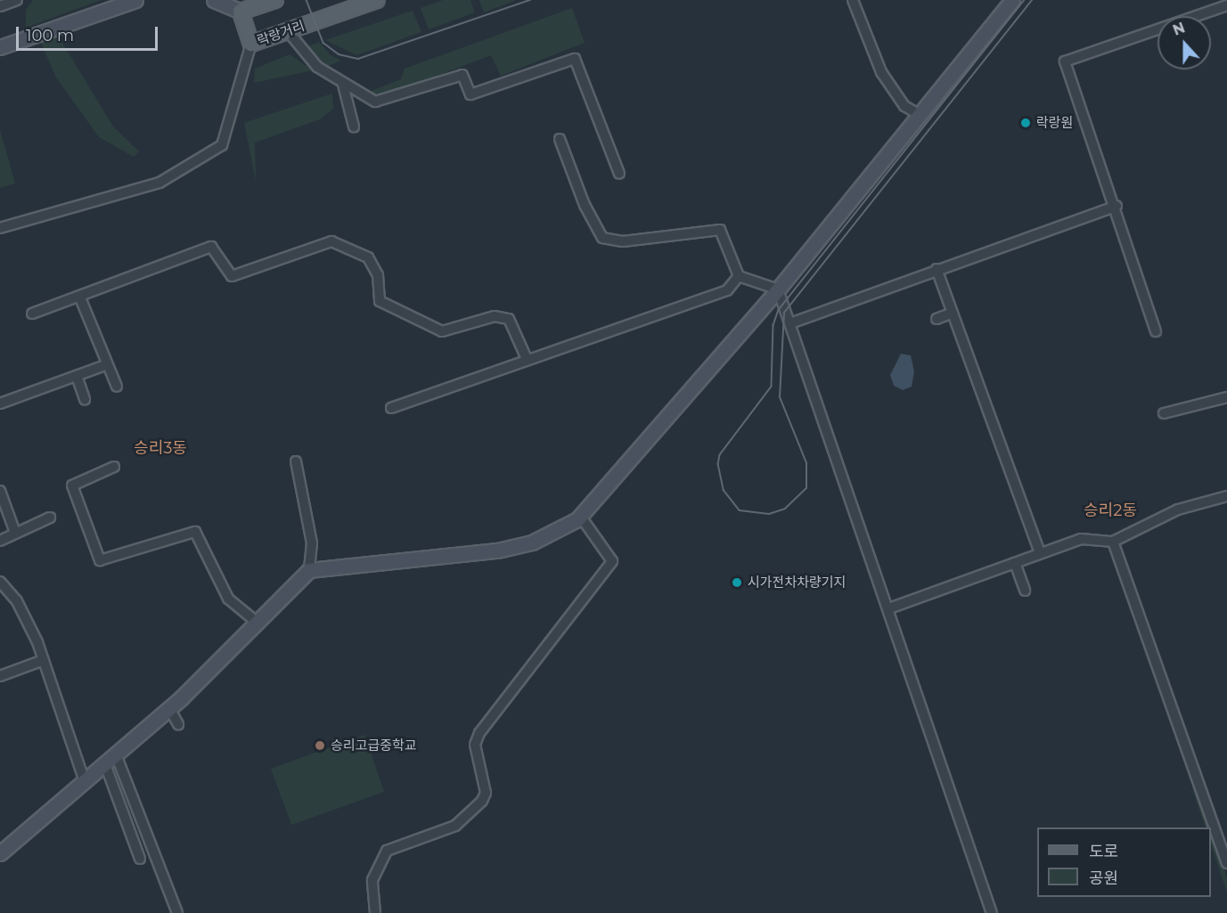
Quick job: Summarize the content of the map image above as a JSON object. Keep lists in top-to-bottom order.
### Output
{
  "streets": {
    "main road": ["락랑거리"]
  },
  "districts": ["승리3동", "승리2동"],
  "places": ["락랑원", "시가전차차량기지", "승리고급중학교"],
  "legend": ["도로", "공원"],
  "scale_bar": "100 m",
  "north": "top"
}
